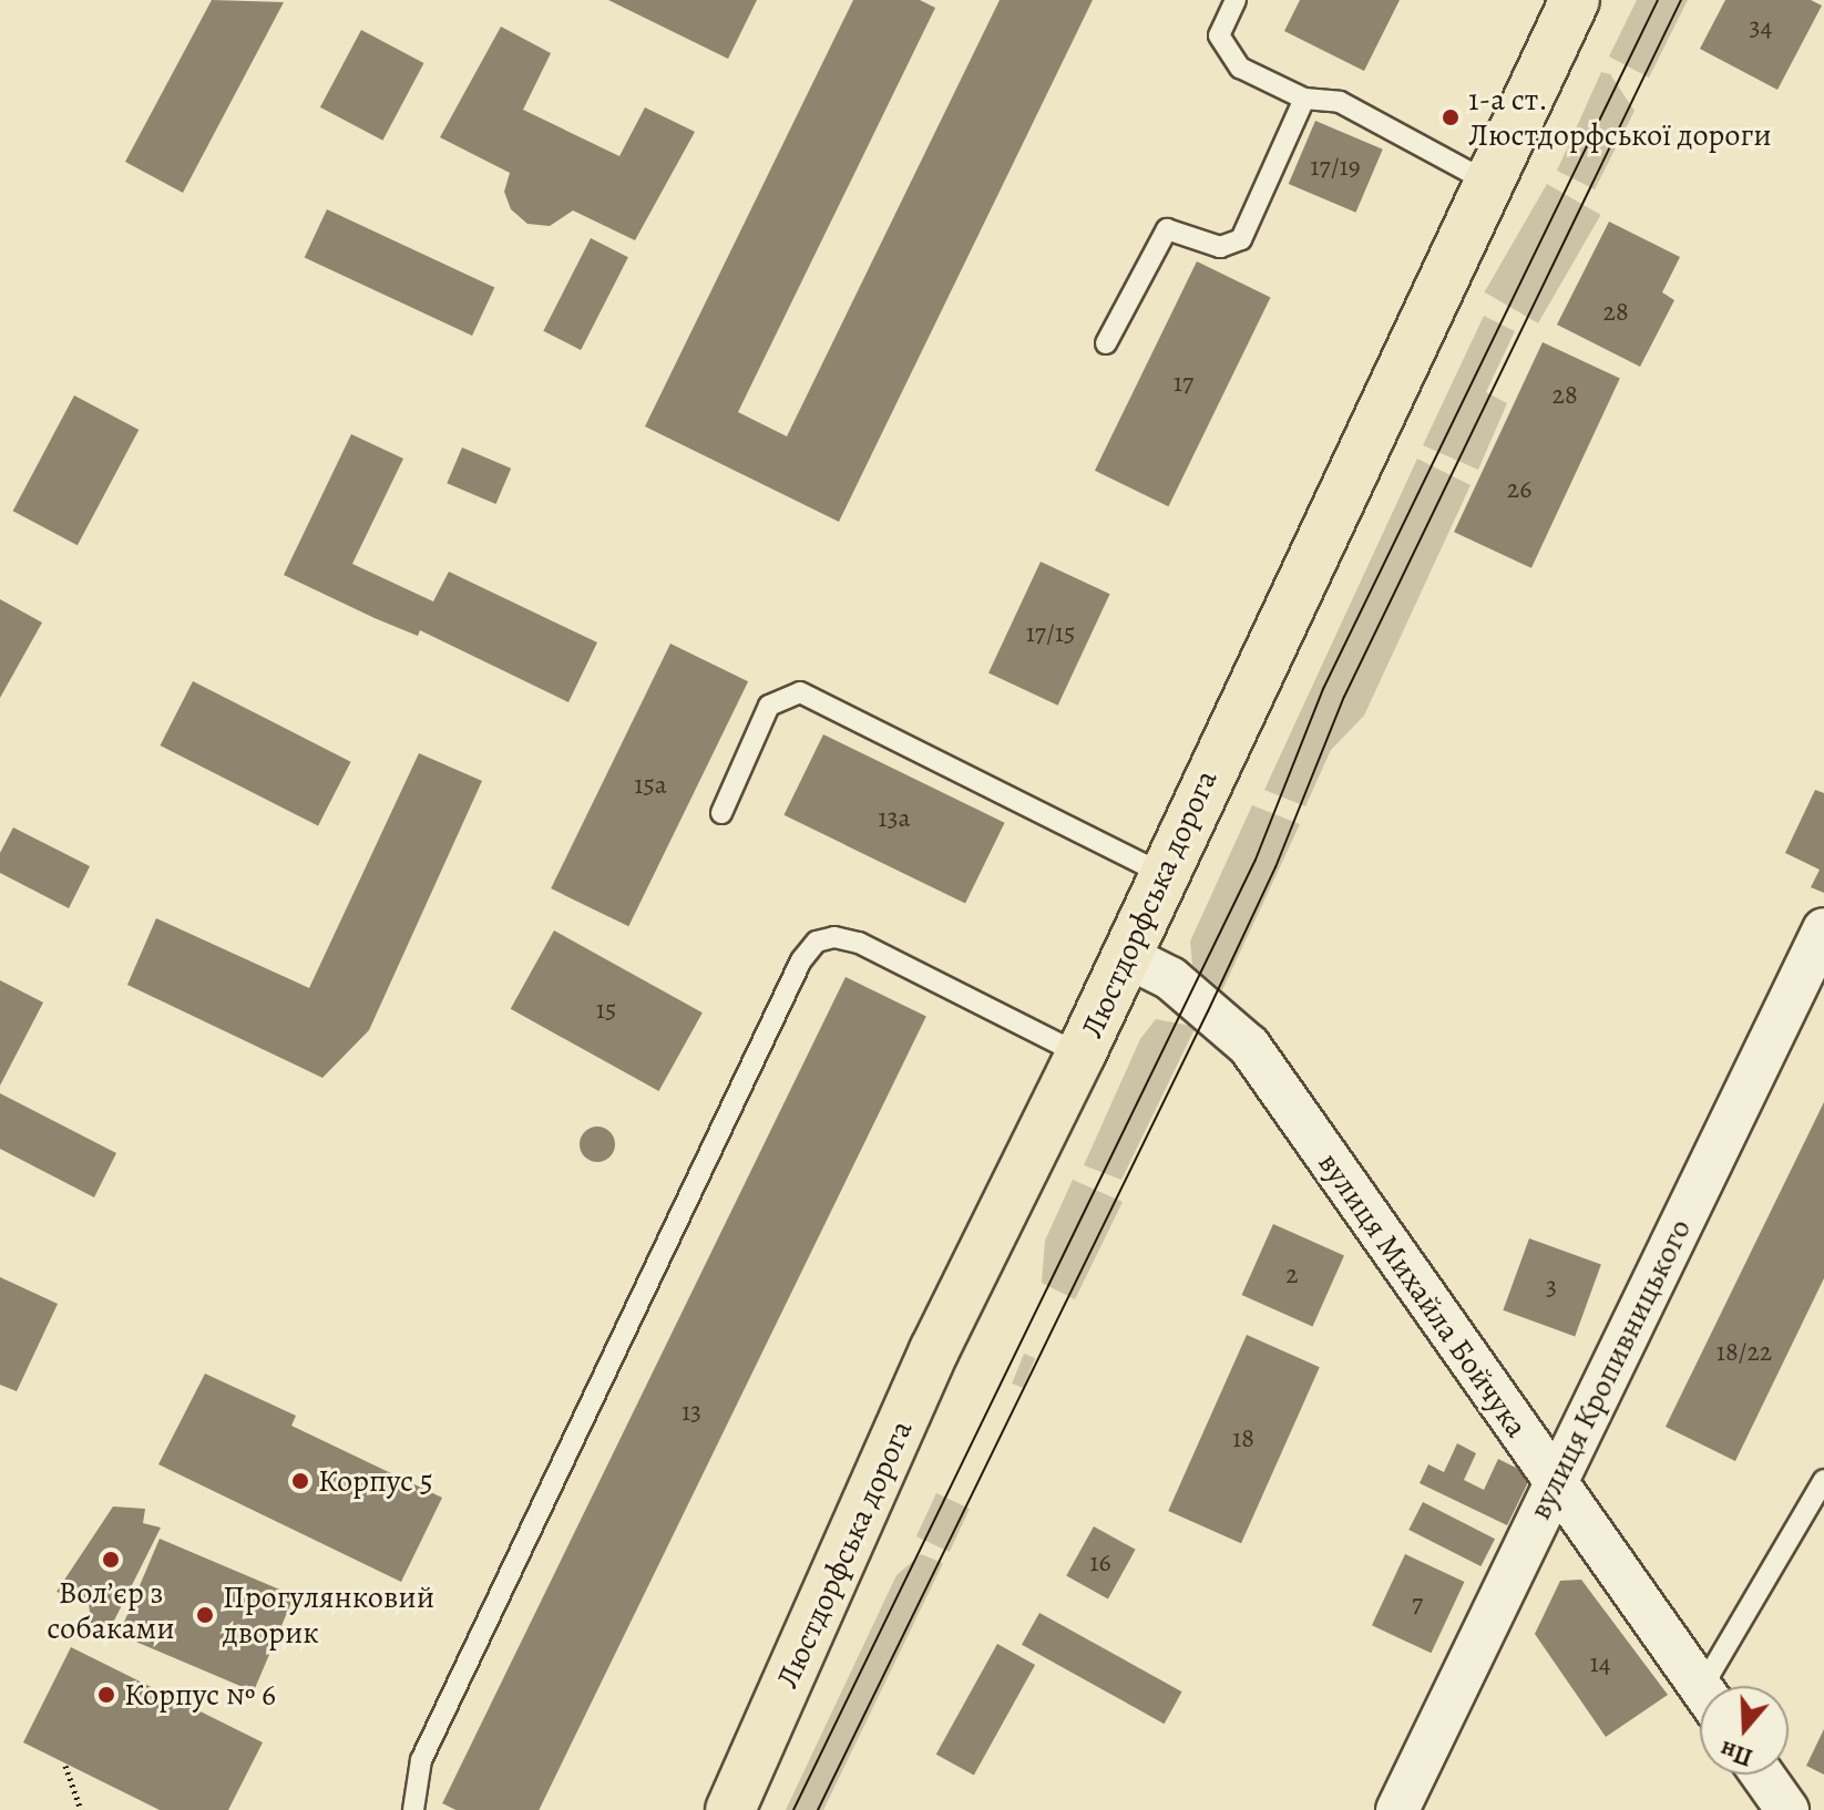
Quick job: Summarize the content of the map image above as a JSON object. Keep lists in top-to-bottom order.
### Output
{
  "streets": {
    "main road": ["Люстдорфська дорога"],
    "street": ["вулиця Михайла Бойчука", "вулиця Кропивницького"]
  },
  "crossings": [
    ["Люстдорфська дорога", "вулиця Михайла Бойчука"],
    ["вулиця Михайла Бойчука", "вулиця Кропивницького"]
  ],
  "places": [
    "1-а ст. Люстдорфської дороги",
    "Корпус 5",
    "Волʼєр з собаками",
    "Прогулянковий дворик",
    "Корпус № 6"
  ],
  "house_numbers": [
    "34",
    "17/19",
    "28",
    "17",
    "28",
    "26",
    "17/15",
    "15а",
    "13а",
    "15",
    "2",
    "3",
    "18/22",
    "13",
    "18",
    "16",
    "7",
    "14"
  ],
  "north": "bottom"
}
